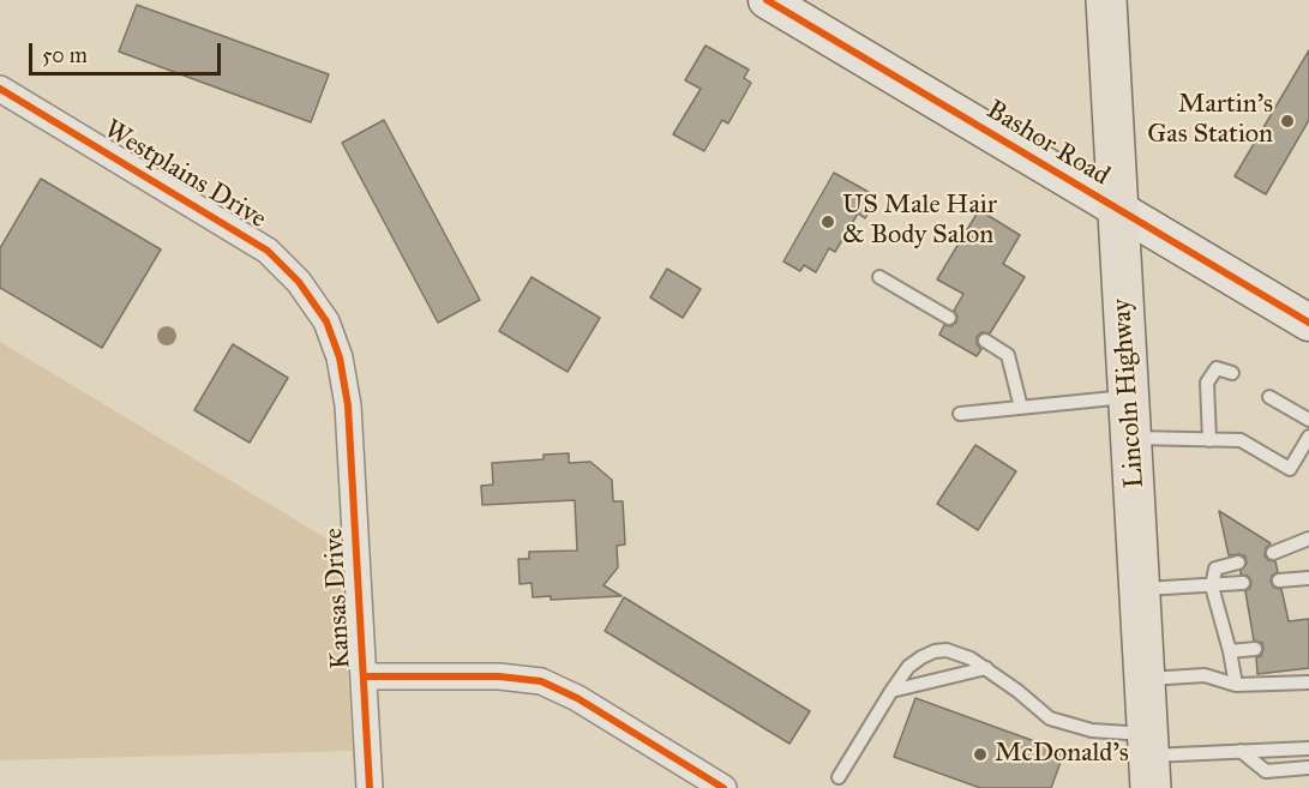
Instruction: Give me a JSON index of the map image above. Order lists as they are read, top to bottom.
{
  "streets": {
    "highway": ["Lincoln Highway"],
    "street": ["Bashor Road", "Westplains Drive", "Kansas Drive"]
  },
  "crossings": [
    ["Bashor Road", "Lincoln Highway"],
    ["Westplains Drive", "Kansas Drive"]
  ],
  "places": ["Martin's Gas Station", "US Male Hair & Body Salon", "McDonald's"],
  "scale_bar": "50 m"
}
